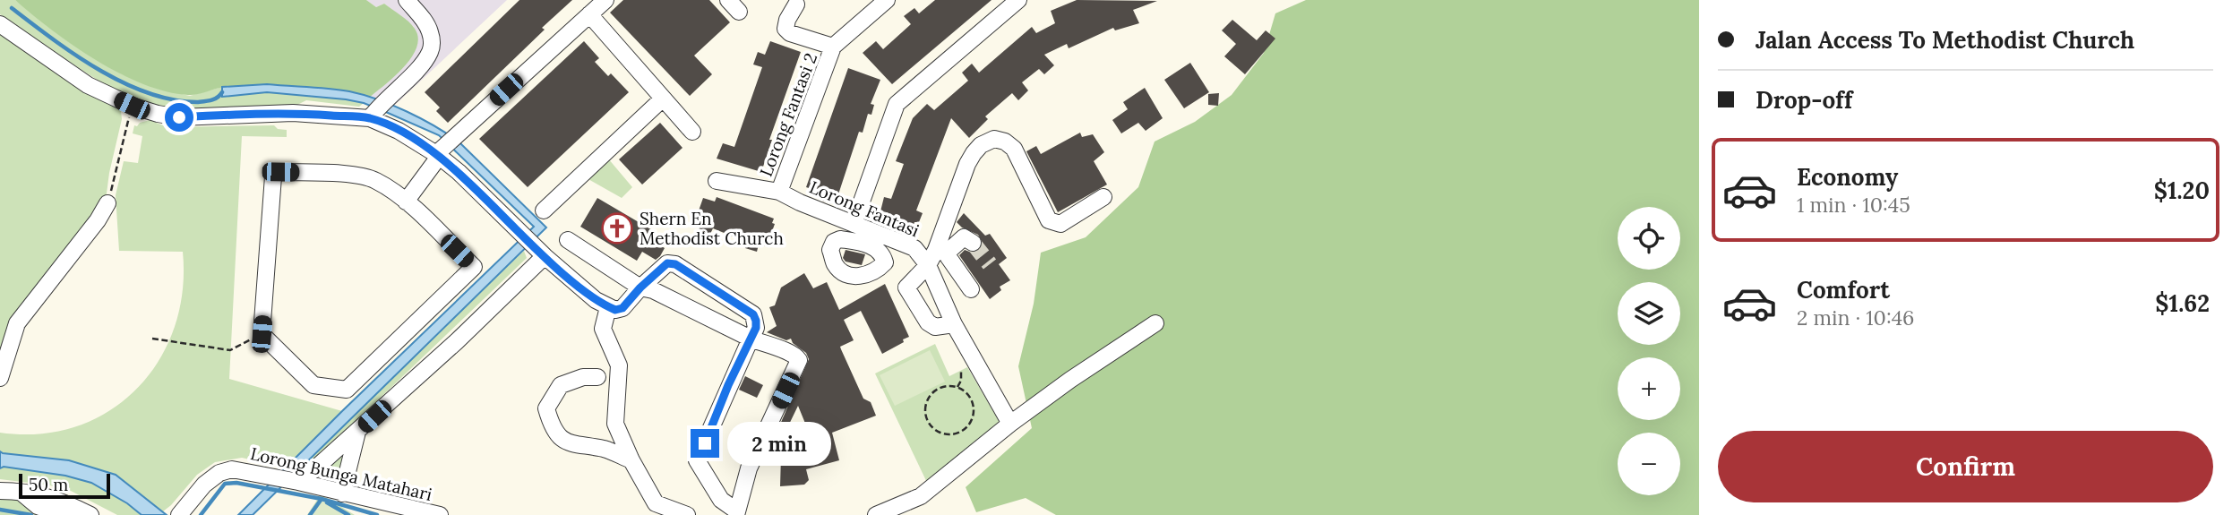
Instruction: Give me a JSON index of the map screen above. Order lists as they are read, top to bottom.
{
  "streets": {
    "street": ["Lorong Fantasi 2", "Lorong Fantasi", "Lorong Bunga Matahari"]
  },
  "crossings": [
    ["Lorong Fantasi 2", "Lorong Fantasi"]
  ],
  "places": {
    "church": ["Shern En Methodist Church"]
  },
  "scale_bar": "50 m",
  "page": {
    "banner": ["Jalan Access To Methodist Church", "Drop-off"],
    "list": [
      {
        "name": "Economy",
        "note": "1 min · 10:45",
        "value": "$1.20"
      },
      {
        "name": "Comfort",
        "note": "2 min · 10:46",
        "value": "$1.62"
      }
    ],
    "map_buttons": ["+", "−"],
    "buttons": "Confirm",
    "bubble": "2 min",
    "scale": "50 m"
  }
}
